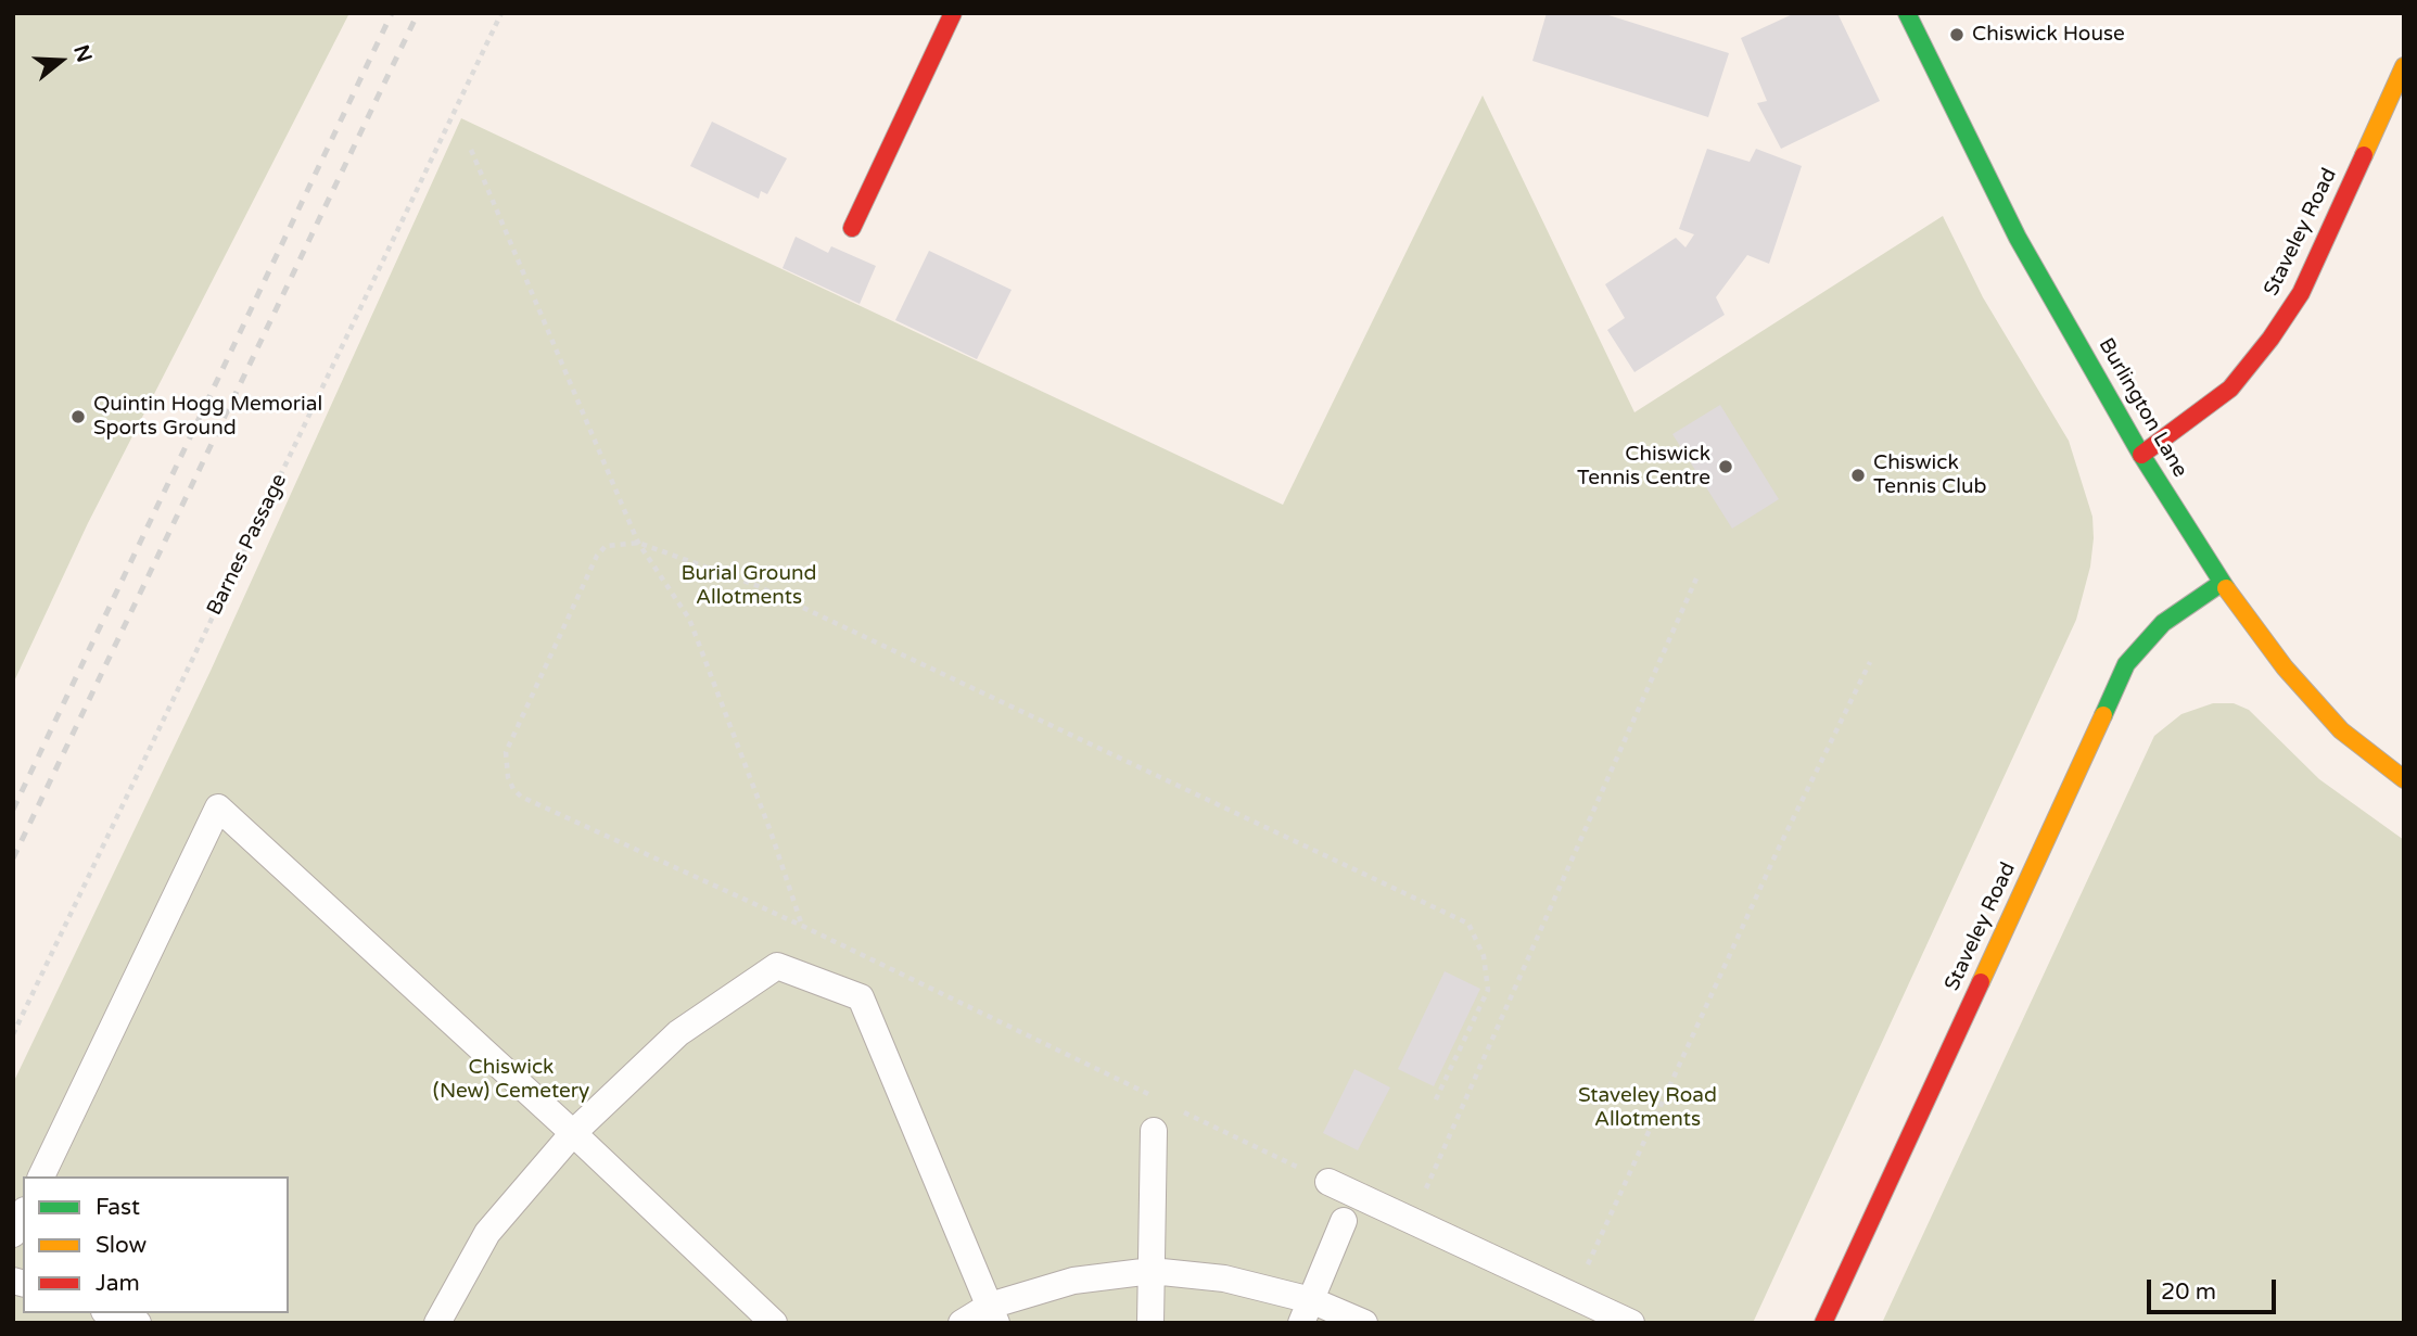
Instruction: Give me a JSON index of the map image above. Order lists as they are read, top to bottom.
{
  "streets": {
    "street": ["Staveley Road", "Burlington Lane"],
    "path": ["Barnes Passage"]
  },
  "crossings": [
    ["Staveley Road", "Burlington Lane"]
  ],
  "parks": ["Burial Ground Allotments", "Chiswick (New) Cemetery", "Staveley Road Allotments"],
  "places": [
    "Chiswick House",
    "Quintin Hogg Memorial Sports Ground",
    "Chiswick Tennis Centre",
    "Chiswick Tennis Club"
  ],
  "legend": ["Fast", "Slow", "Jam"],
  "scale_bar": "20 m",
  "north": "right"
}
